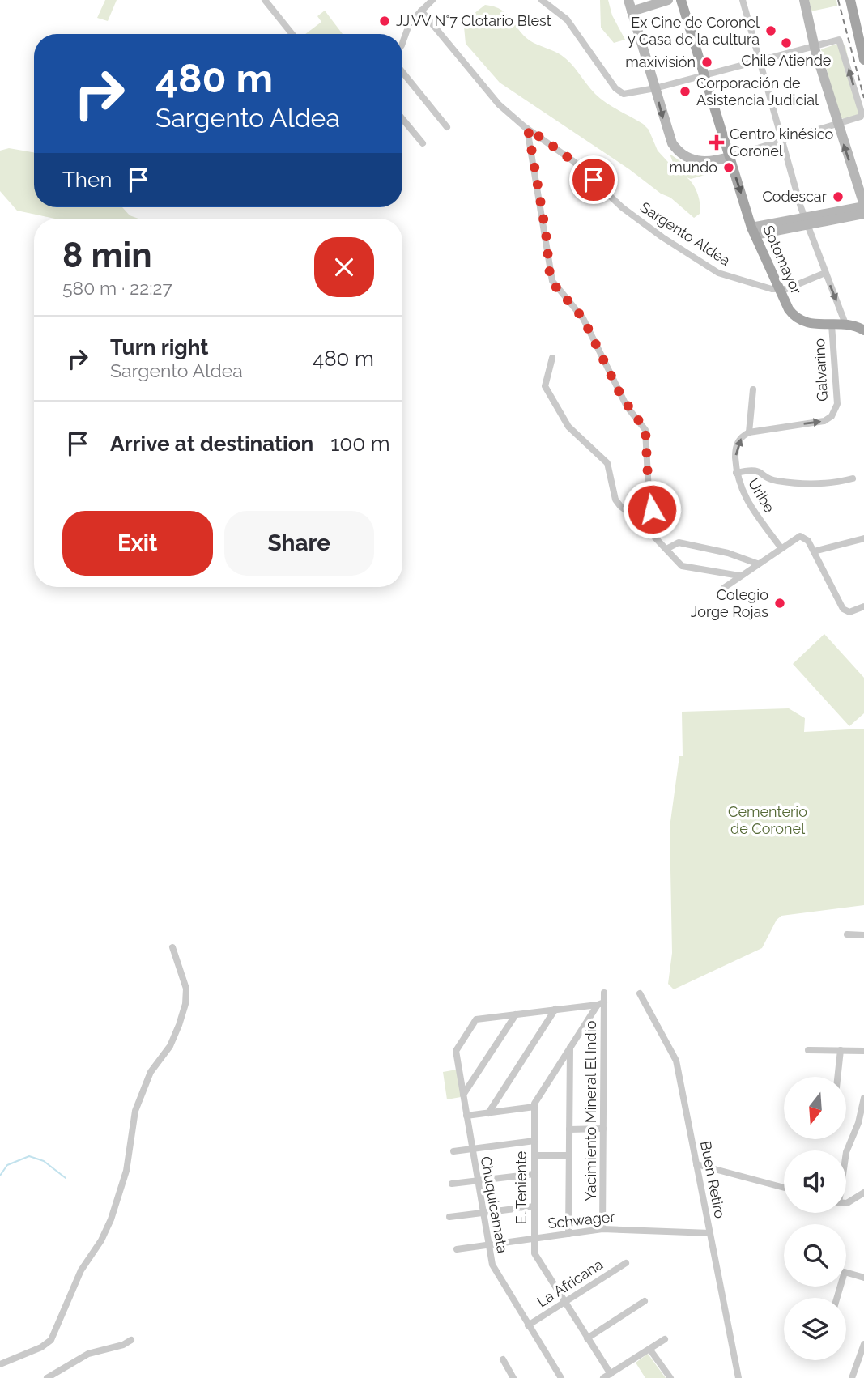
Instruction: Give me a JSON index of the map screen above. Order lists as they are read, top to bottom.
{
  "streets": {
    "main road": ["Sotomayor"],
    "street": [
      "Sargento Aldea",
      "Galvarino",
      "Uribe",
      "Yacimiento Mineral El Indio",
      "Buen Retiro",
      "El Teniente",
      "Chuquicamata",
      "Schwager",
      "La Africana"
    ]
  },
  "crossings": [
    ["Sargento Aldea", "Sotomayor"],
    ["Sotomayor", "Galvarino"],
    ["Galvarino", "Uribe"],
    ["Yacimiento Mineral El Indio", "Schwager"],
    ["Buen Retiro", "Schwager"],
    ["El Teniente", "Schwager"],
    ["El Teniente", "La Africana"],
    ["Chuquicamata", "Schwager"],
    ["Chuquicamata", "La Africana"]
  ],
  "parks": ["Cementerio de Coronel"],
  "places": {
    "other": [
      "JJ.VV N°7 Clotario Blest",
      "Ex Cine de Coronel y Casa de la cultura",
      "Chile Atiende",
      "maxivisión",
      "Corporación de Asistencia Judicial",
      "mundo",
      "Codescar",
      "Colegio Jorge Rojas"
    ],
    "health": ["Centro kinésico Coronel"]
  },
  "north": "bottom",
  "page": {
    "turn": ["480 m", "Sargento Aldea"],
    "then": "Then",
    "heading": ["8 min", "580 m · 22:27"],
    "list": [
      {
        "name": "Turn right",
        "note": "Sargento Aldea",
        "value": "480 m"
      },
      {
        "name": "Arrive at destination",
        "value": "100 m"
      }
    ],
    "buttons": ["Exit", "Share"]
  }
}
